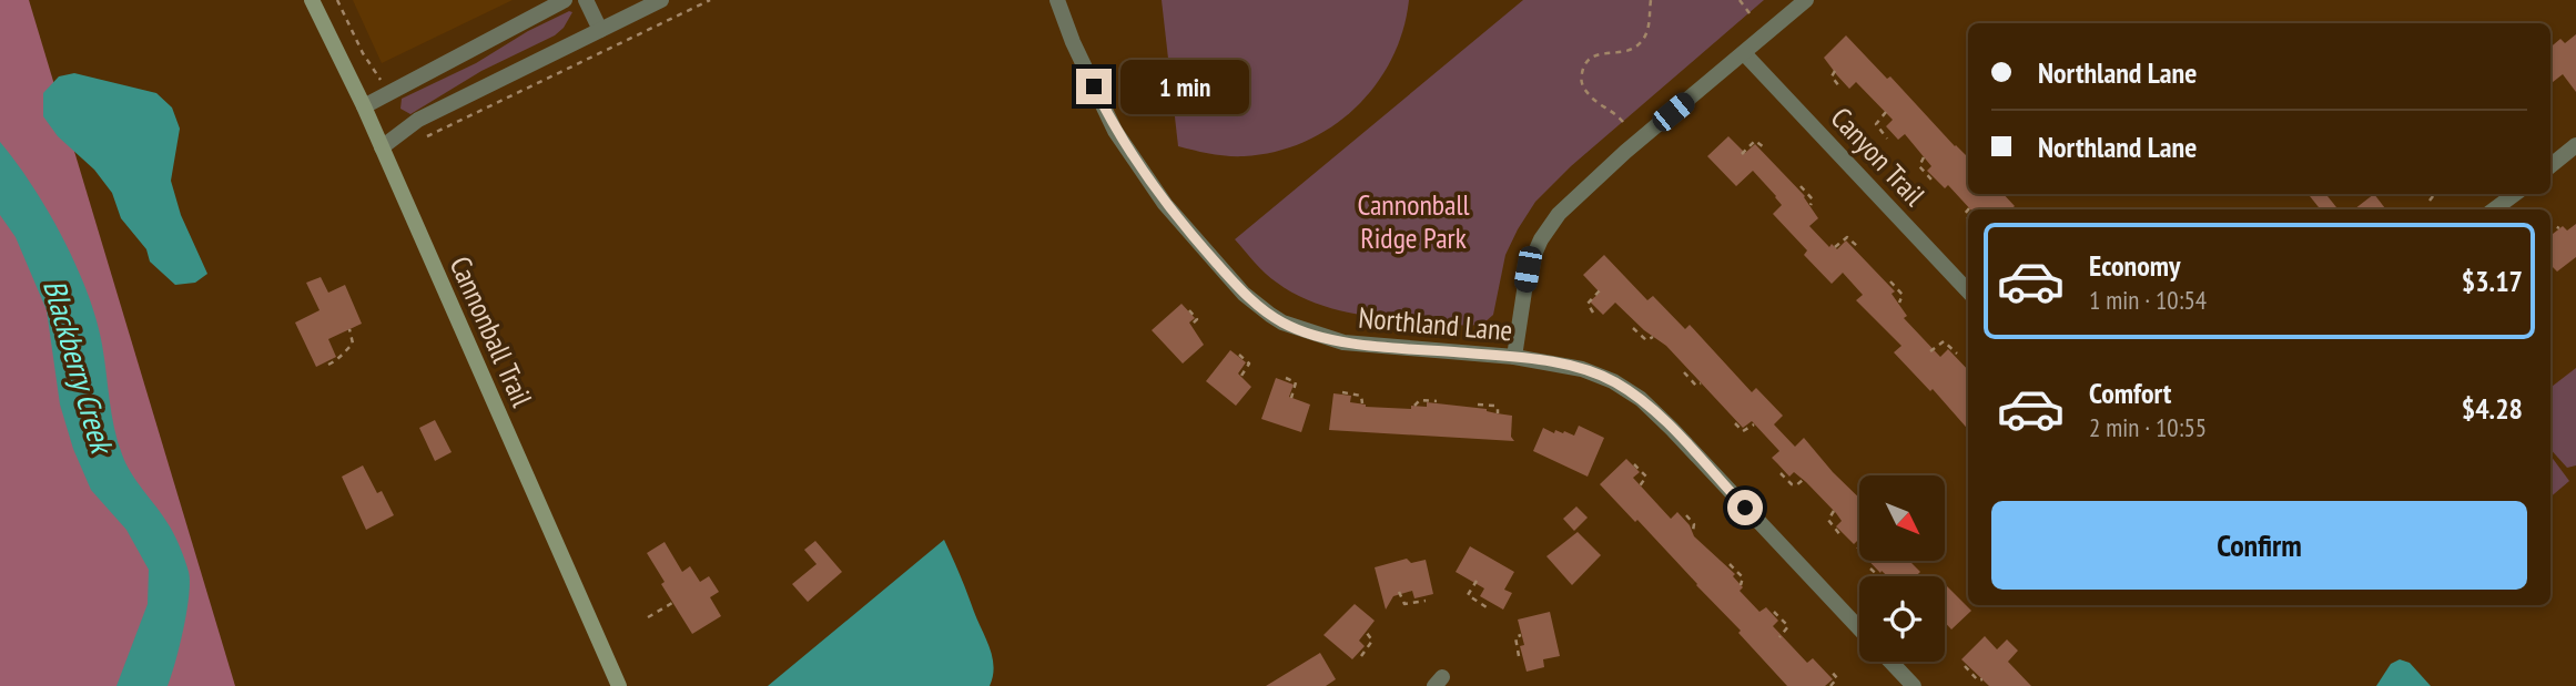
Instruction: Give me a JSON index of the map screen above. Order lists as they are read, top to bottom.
{
  "streets": {
    "main road": ["Cannonball Trail"],
    "street": ["Canyon Trail", "Northland Lane"]
  },
  "water": ["Blackberry Creek"],
  "parks": ["Cannonball Ridge Park"],
  "north": "bottom right",
  "page": {
    "banner": ["Northland Lane", "Northland Lane"],
    "bubble": "1 min",
    "list": [
      {
        "name": "Economy",
        "note": "1 min · 10:54",
        "value": "$3.17"
      },
      {
        "name": "Comfort",
        "note": "2 min · 10:55",
        "value": "$4.28"
      }
    ],
    "buttons": "Confirm"
  }
}
